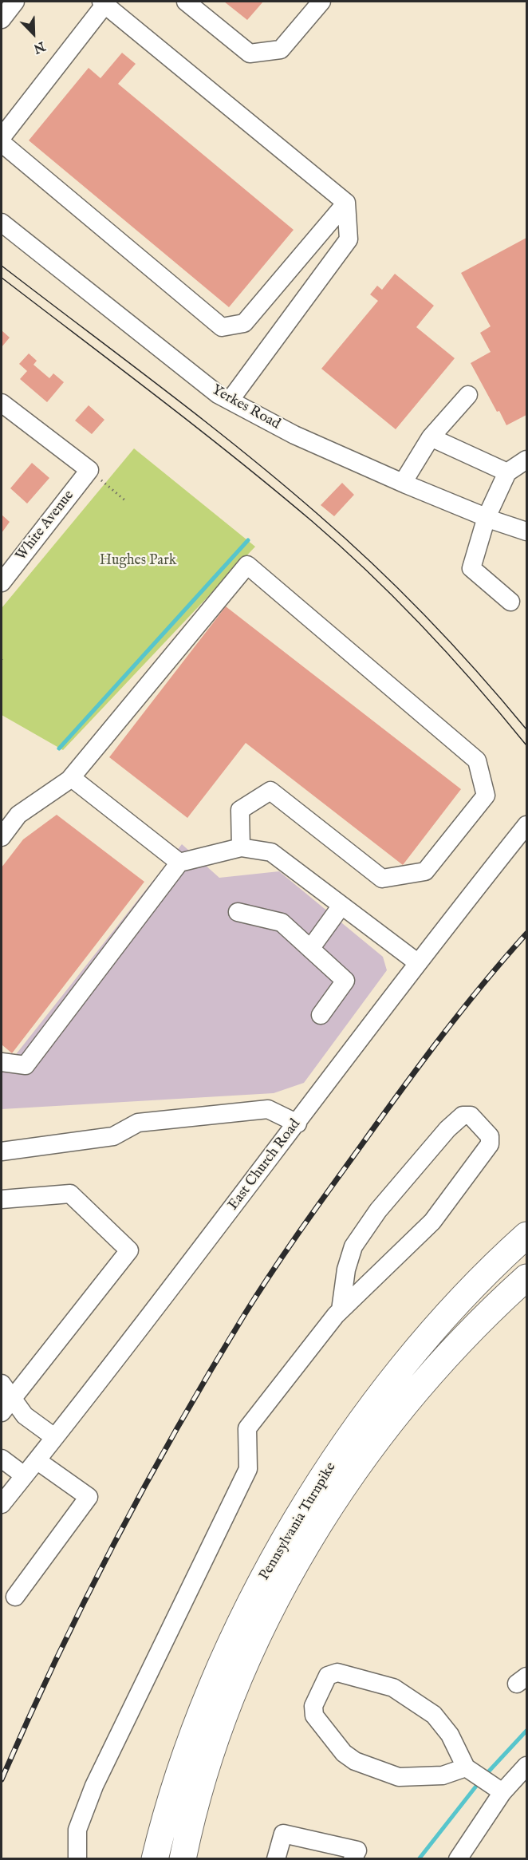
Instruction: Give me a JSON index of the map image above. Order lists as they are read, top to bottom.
{
  "streets": {
    "highway": ["Pennsylvania Turnpike"],
    "street": ["Yerkes Road", "White Avenue", "East Church Road"]
  },
  "parks": ["Hughes Park"],
  "north": "bottom right"
}
